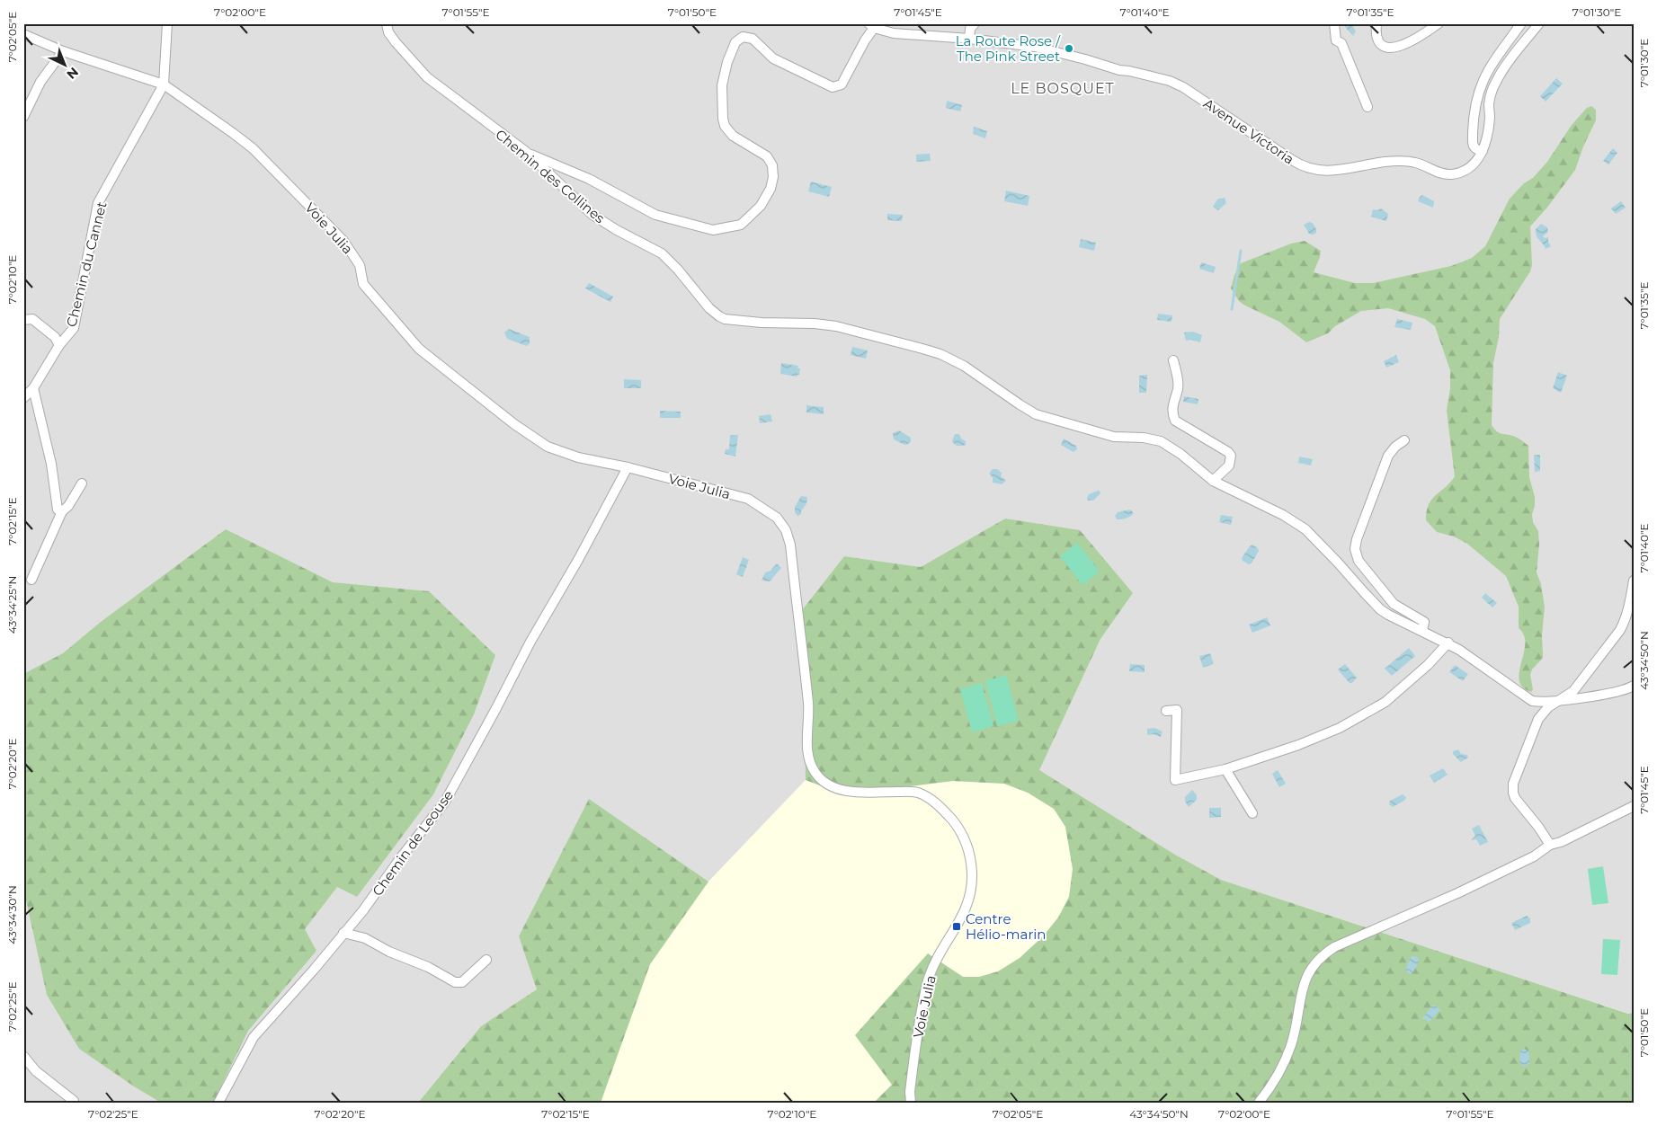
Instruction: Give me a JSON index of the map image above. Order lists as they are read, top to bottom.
{
  "streets": {
    "street": [
      "Avenue Victoria",
      "Chemin des Collines",
      "Voie Julia",
      "Chemin du Cannet",
      "Chemin de Leouse"
    ]
  },
  "crossings": [
    ["Voie Julia", "Chemin du Cannet"],
    ["Voie Julia", "Chemin de Leouse"]
  ],
  "districts": ["LE BOSQUET"],
  "places": {
    "other": ["La Route Rose / The Pink Street"],
    "transit": ["Centre Hélio-marin"]
  },
  "north": "bottom right",
  "coordinates": [
    "7°02'00\"E",
    "7°01'55\"E",
    "7°01'50\"E",
    "7°01'45\"E",
    "7°01'40\"E",
    "7°01'35\"E",
    "7°01'30\"E",
    "7°02'05\"E",
    "7°02'10\"E",
    "7°02'15\"E",
    "43°34'25\"N",
    "43°34'50\"N",
    "7°02'20\"E",
    "43°34'30\"N",
    "7°02'25\"E"
  ]
}
